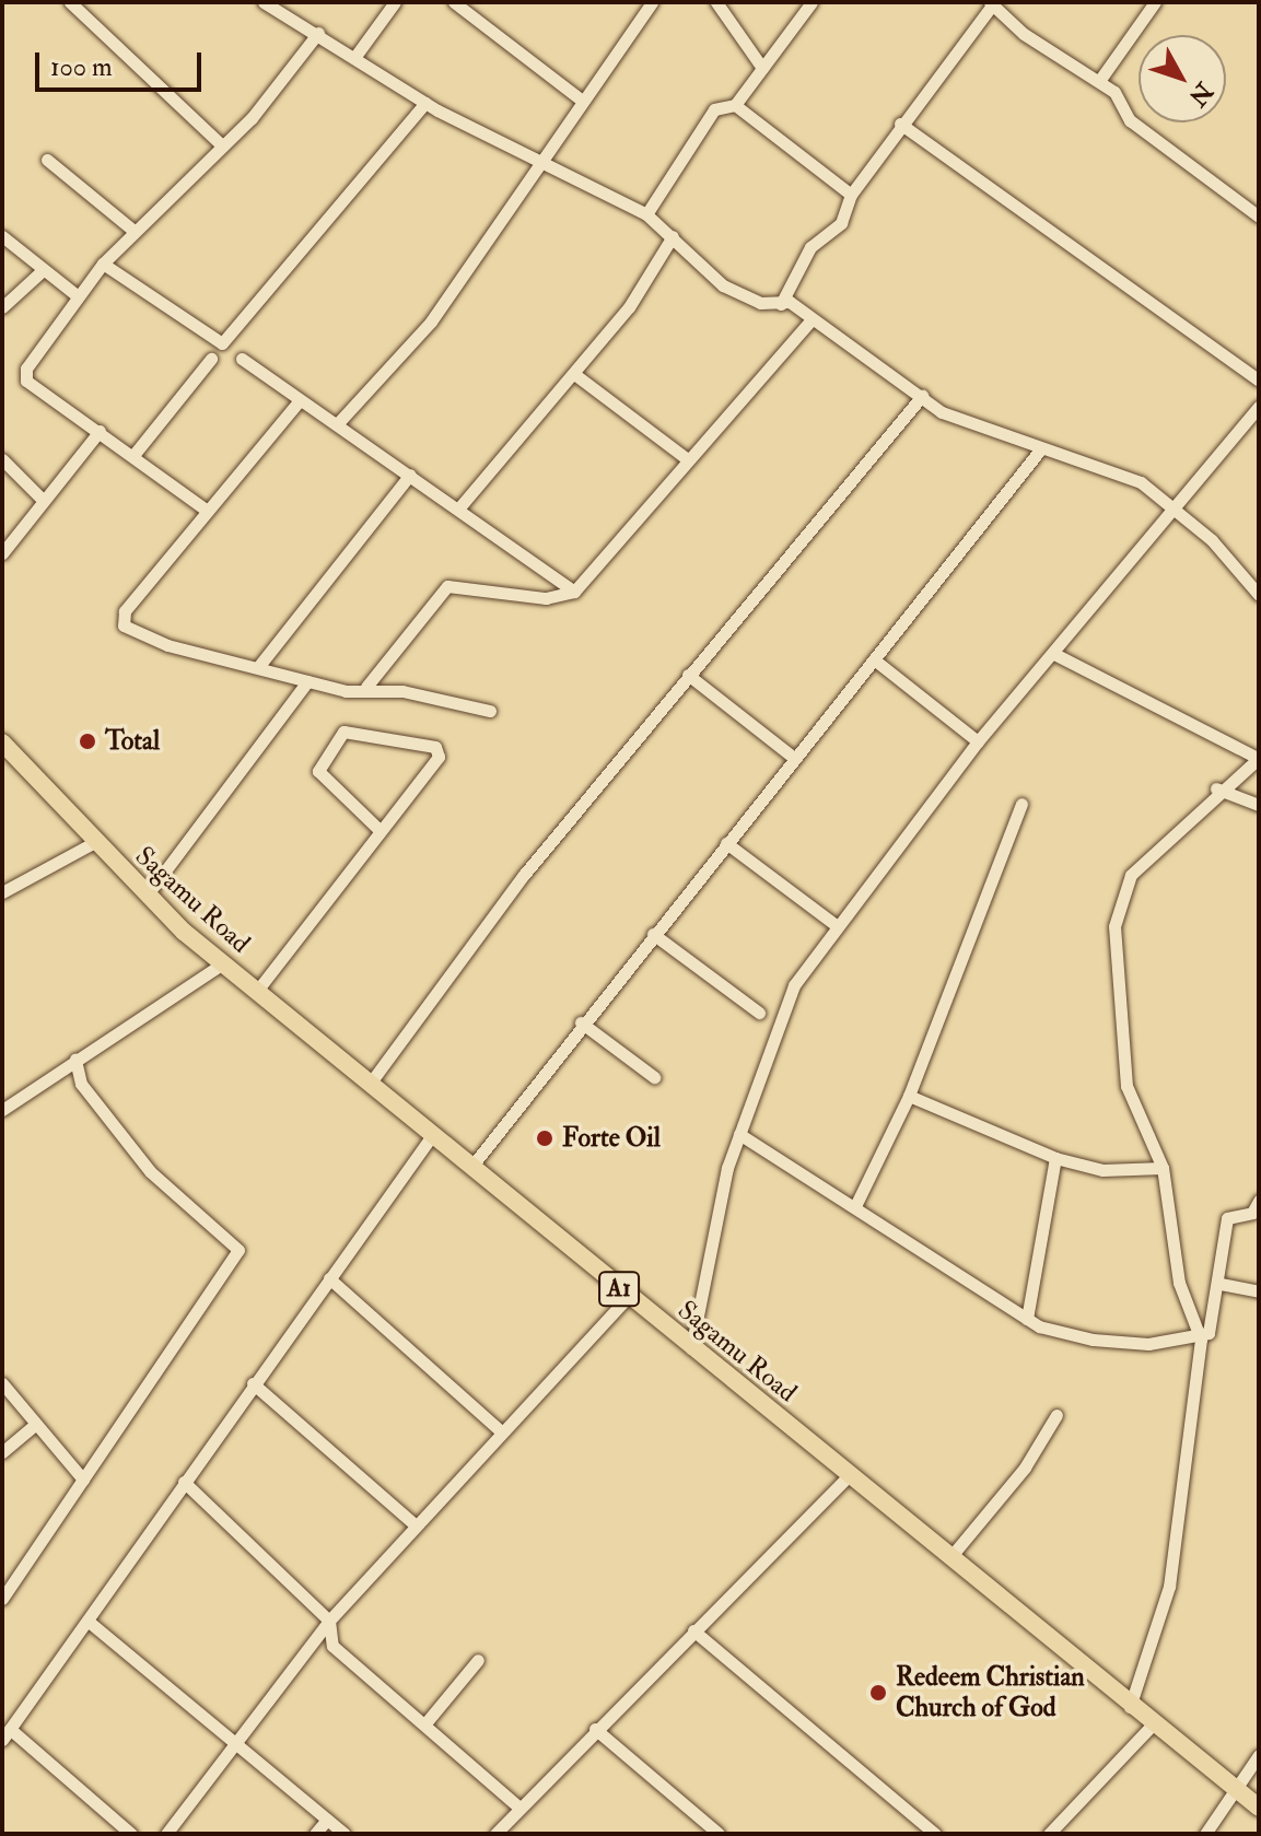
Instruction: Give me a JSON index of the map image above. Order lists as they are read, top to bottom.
{
  "streets": {
    "highway": ["Sagamu Road", "A1"]
  },
  "places": ["Total", "Forte Oil", "Redeem Christian Church of God"],
  "scale_bar": "100 m",
  "north": "bottom right"
}
